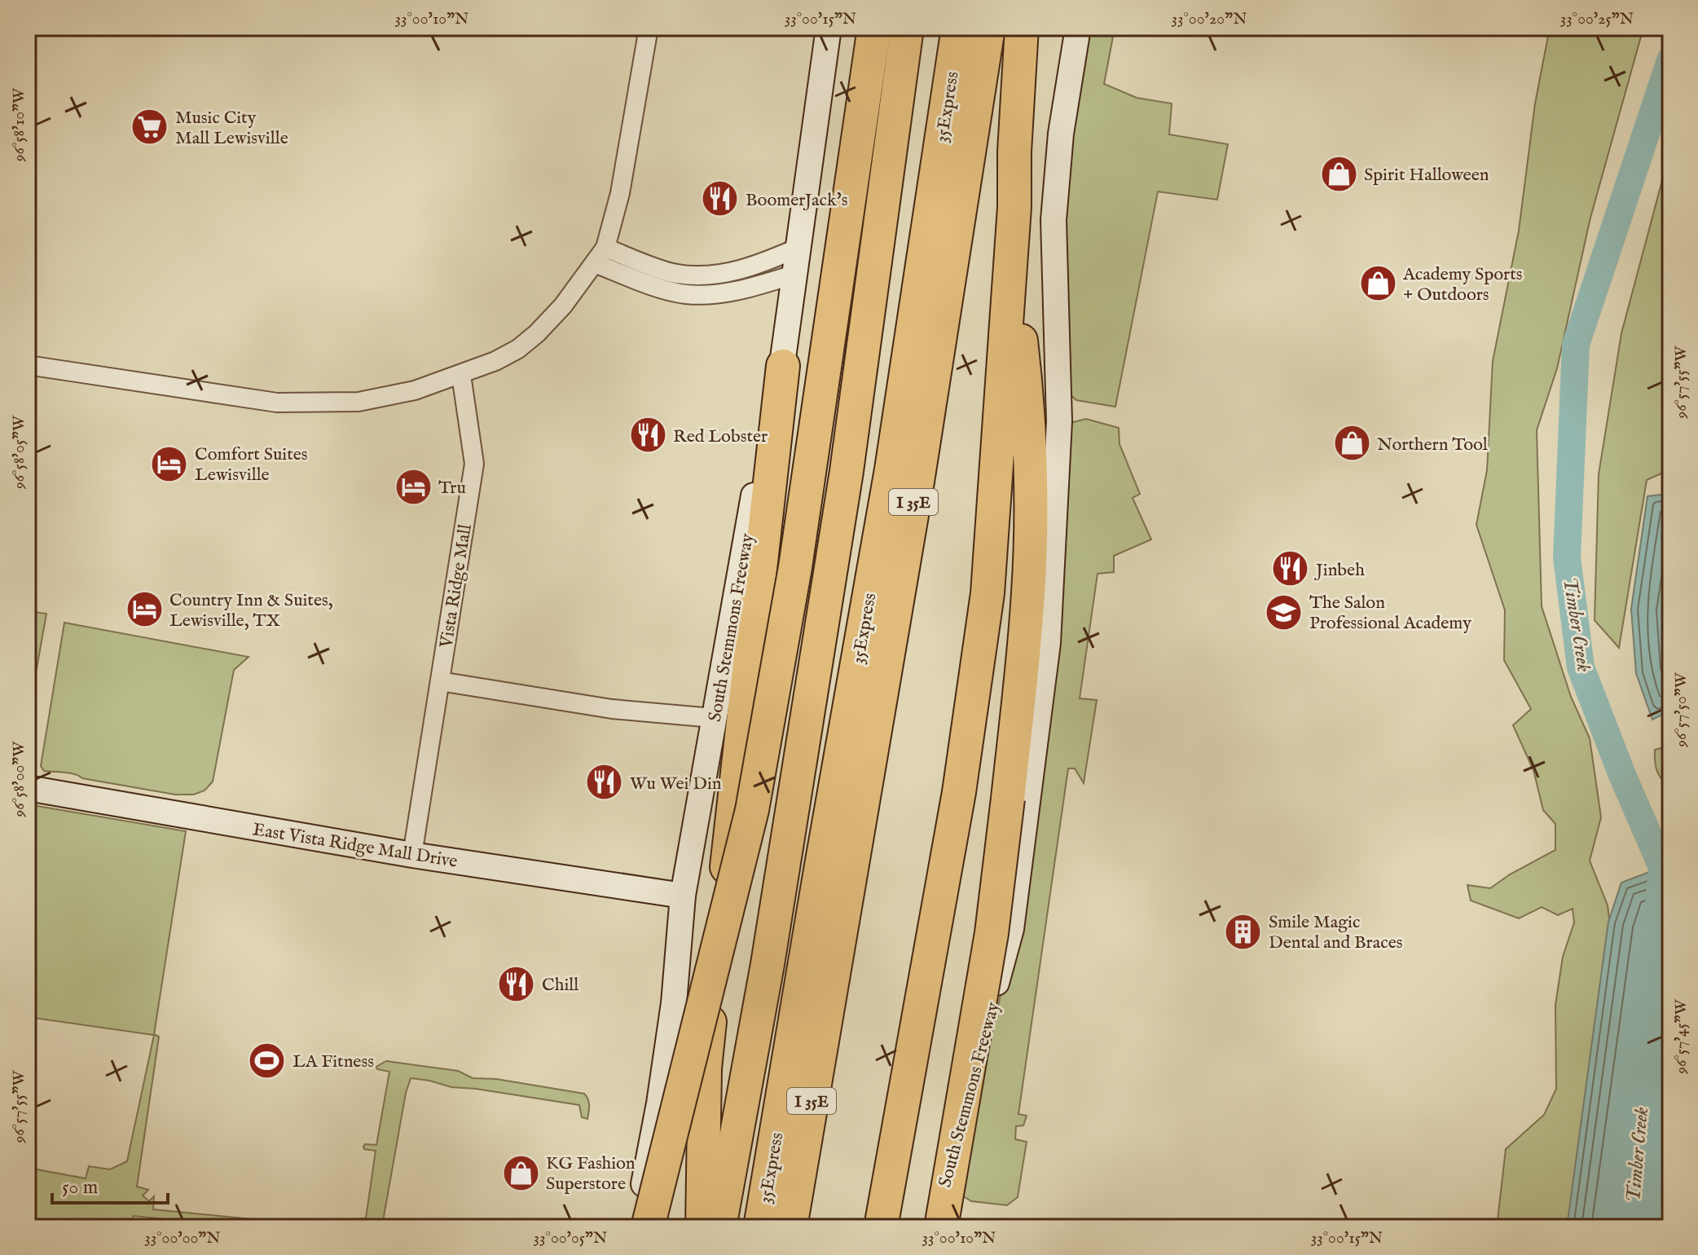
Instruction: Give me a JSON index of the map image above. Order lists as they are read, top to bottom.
{
  "streets": {
    "highway": ["35Express", "I 35E"],
    "main road": ["South Stemmons Freeway", "East Vista Ridge Mall Drive"],
    "street": ["Vista Ridge Mall"]
  },
  "crossings": [
    ["Vista Ridge Mall", "East Vista Ridge Mall Drive"],
    ["South Stemmons Freeway", "East Vista Ridge Mall Drive"]
  ],
  "water": ["Timber Creek"],
  "places": {
    "supermarket": ["Music City Mall Lewisville"],
    "shop": [
      "Spirit Halloween",
      "Academy Sports + Outdoors",
      "Northern Tool",
      "KG Fashion Superstore"
    ],
    "restaurant": [
      "BoomerJack's",
      "Red Lobster",
      "Jinbeh",
      "Wu Wei Din",
      "Chill"
    ],
    "hotel": ["Comfort Suites Lewisville", "Tru", "Country Inn & Suites, Lewisville, TX"],
    "school or university": ["The Salon Professional Academy"],
    "building": ["Smile Magic Dental and Braces"],
    "sports": ["LA Fitness"]
  },
  "scale_bar": "50 m",
  "coordinates": [
    "33°00'10\"N",
    "33°00'15\"N",
    "33°00'20\"N",
    "33°00'25\"N",
    "96°58'10\"W",
    "96°57'55\"W",
    "96°58'05\"W",
    "96°57'50\"W",
    "96°58'00\"W",
    "96°57'45\"W",
    "33°00'00\"N",
    "33°00'05\"N"
  ]
}
